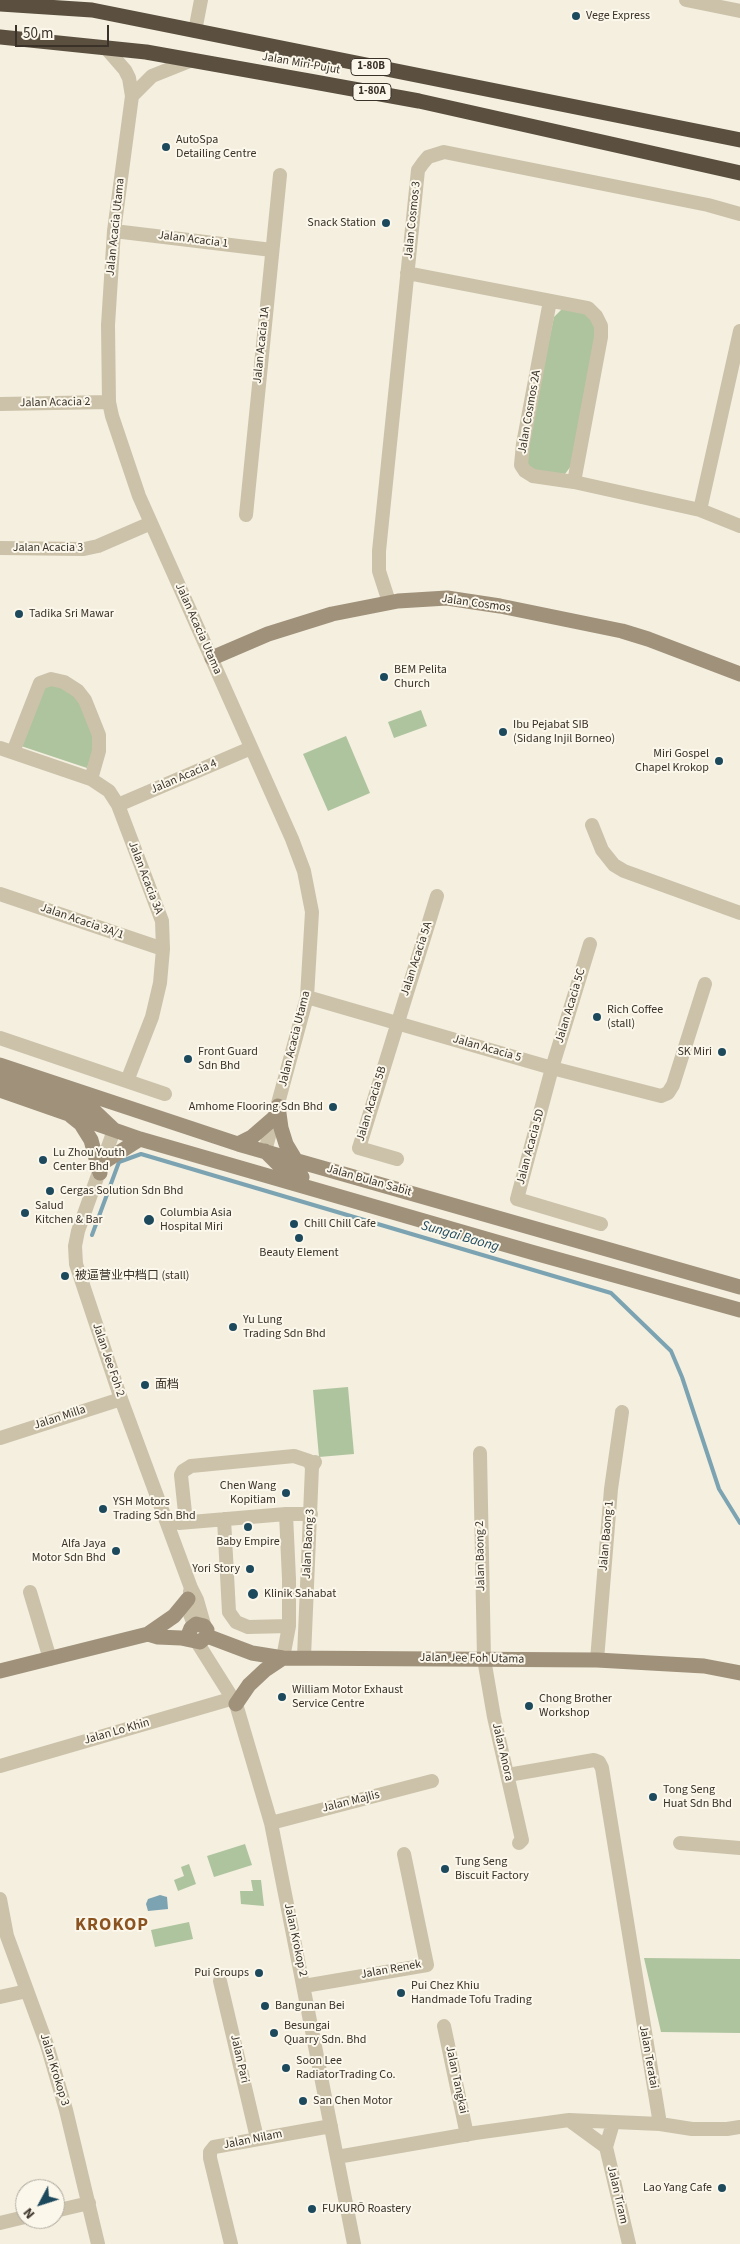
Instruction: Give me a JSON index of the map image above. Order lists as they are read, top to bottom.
{
  "streets": {
    "highway": ["Jalan Miri-Pujut", "1-80B", "1-80A"],
    "main road": ["Jalan Cosmos", "Jalan Bulan Sabit", "Jalan Jee Foh Utama"],
    "street": [
      "Jalan Cosmos 3",
      "Jalan Acacia Utama",
      "Jalan Acacia 1",
      "Jalan Acacia 1A",
      "Jalan Acacia 2",
      "Jalan Cosmos 2A",
      "Jalan Acacia 3",
      "Jalan Acacia 4",
      "Jalan Acacia 3A",
      "Jalan Acacia 3A/1",
      "Jalan Acacia 5A",
      "Jalan Acacia 5C",
      "Jalan Acacia 5",
      "Jalan Acacia 5B",
      "Jalan Acacia 5D",
      "Jalan Jee Foh 2",
      "Jalan Milla",
      "Jalan Baong 1",
      "Jalan Baong 3",
      "Jalan Baong 2",
      "Jalan Lo Khin",
      "Jalan Anora",
      "Jalan Majlis",
      "Jalan Krokop 2",
      "Jalan Renek",
      "Jalan Teratai",
      "Jalan Pari",
      "Jalan Krokop 3",
      "Jalan Tangkai",
      "Jalan Nilam",
      "Jalan Tiram"
    ]
  },
  "crossings": [
    ["Jalan Miri-Pujut", "Jalan Acacia Utama"],
    ["Jalan Cosmos 3", "Jalan Cosmos"],
    ["Jalan Acacia Utama", "Jalan Acacia 1"],
    ["Jalan Acacia Utama", "Jalan Acacia 2"],
    ["Jalan Acacia Utama", "Jalan Acacia 3"],
    ["Jalan Acacia Utama", "Jalan Cosmos"],
    ["Jalan Acacia Utama", "Jalan Acacia 4"],
    ["Jalan Acacia Utama", "Jalan Acacia 5"],
    ["Jalan Acacia Utama", "Jalan Bulan Sabit"],
    ["Jalan Acacia 1", "Jalan Acacia 1A"],
    ["Jalan Acacia 4", "Jalan Acacia 3A"],
    ["Jalan Acacia 3A", "Jalan Acacia 3A/1"],
    ["Jalan Acacia 5A", "Jalan Acacia 5"],
    ["Jalan Acacia 5A", "Jalan Acacia 5B"],
    ["Jalan Acacia 5C", "Jalan Acacia 5"],
    ["Jalan Acacia 5C", "Jalan Acacia 5D"],
    ["Jalan Acacia 5", "Jalan Acacia 5B"],
    ["Jalan Acacia 5", "Jalan Acacia 5D"],
    ["Jalan Bulan Sabit", "Jalan Jee Foh 2"],
    ["Jalan Jee Foh 2", "Jalan Milla"],
    ["Jalan Jee Foh 2", "Jalan Jee Foh Utama"],
    ["Jalan Jee Foh 2", "Jalan Krokop 2"],
    ["Jalan Baong 1", "Jalan Jee Foh Utama"],
    ["Jalan Baong 3", "Jalan Jee Foh Utama"],
    ["Jalan Baong 2", "Jalan Jee Foh Utama"],
    ["Jalan Baong 2", "Jalan Anora"],
    ["Jalan Jee Foh Utama", "Jalan Anora"],
    ["Jalan Jee Foh Utama", "Jalan Krokop 2"],
    ["Jalan Lo Khin", "Jalan Krokop 2"],
    ["Jalan Anora", "Jalan Teratai"],
    ["Jalan Majlis", "Jalan Krokop 2"],
    ["Jalan Krokop 2", "Jalan Renek"],
    ["Jalan Krokop 2", "Jalan Nilam"],
    ["Jalan Pari", "Jalan Nilam"]
  ],
  "districts": ["KROKOP"],
  "water": ["Sungai Baong"],
  "places": [
    "Vege Express",
    "AutoSpa Detailing Centre",
    "Snack Station",
    "Tadika Sri Mawar",
    "BEM Pelita Church",
    "Ibu Pejabat SIB (Sidang Injil Borneo)",
    "Miri Gospel Chapel Krokop",
    "Rich Coffee (stall)",
    "SK Miri",
    "Front Guard Sdn Bhd",
    "Amhome Flooring Sdn Bhd",
    "Lu Zhou Youth Center Bhd",
    "Cergas Solution Sdn Bhd",
    "Salud Kitchen & Bar",
    "Columbia Asia Hospital Miri",
    "Chill Chill Cafe",
    "Beauty Element",
    "被逼营业中档口 (stall)",
    "Yu Lung Trading Sdn Bhd",
    "面档",
    "Chen Wang Kopitiam",
    "YSH Motors Trading Sdn Bhd",
    "Baby Empire",
    "Alfa Jaya Motor Sdn Bhd",
    "Yori Story",
    "Klinik Sahabat",
    "William Motor Exhaust Service Centre",
    "Chong Brother Workshop",
    "Tong Seng Huat Sdn Bhd",
    "Tung Seng Biscuit Factory",
    "Pui Groups",
    "Pui Chez Khiu Handmade Tofu Trading",
    "Bangunan Bei",
    "Besungai Quarry Sdn. Bhd",
    "Soon Lee RadiatorTrading Co.",
    "San Chen Motor",
    "Lao Yang Cafe",
    "FUKURŌ Roastery"
  ],
  "scale_bar": "50 m",
  "north": "bottom left"
}
